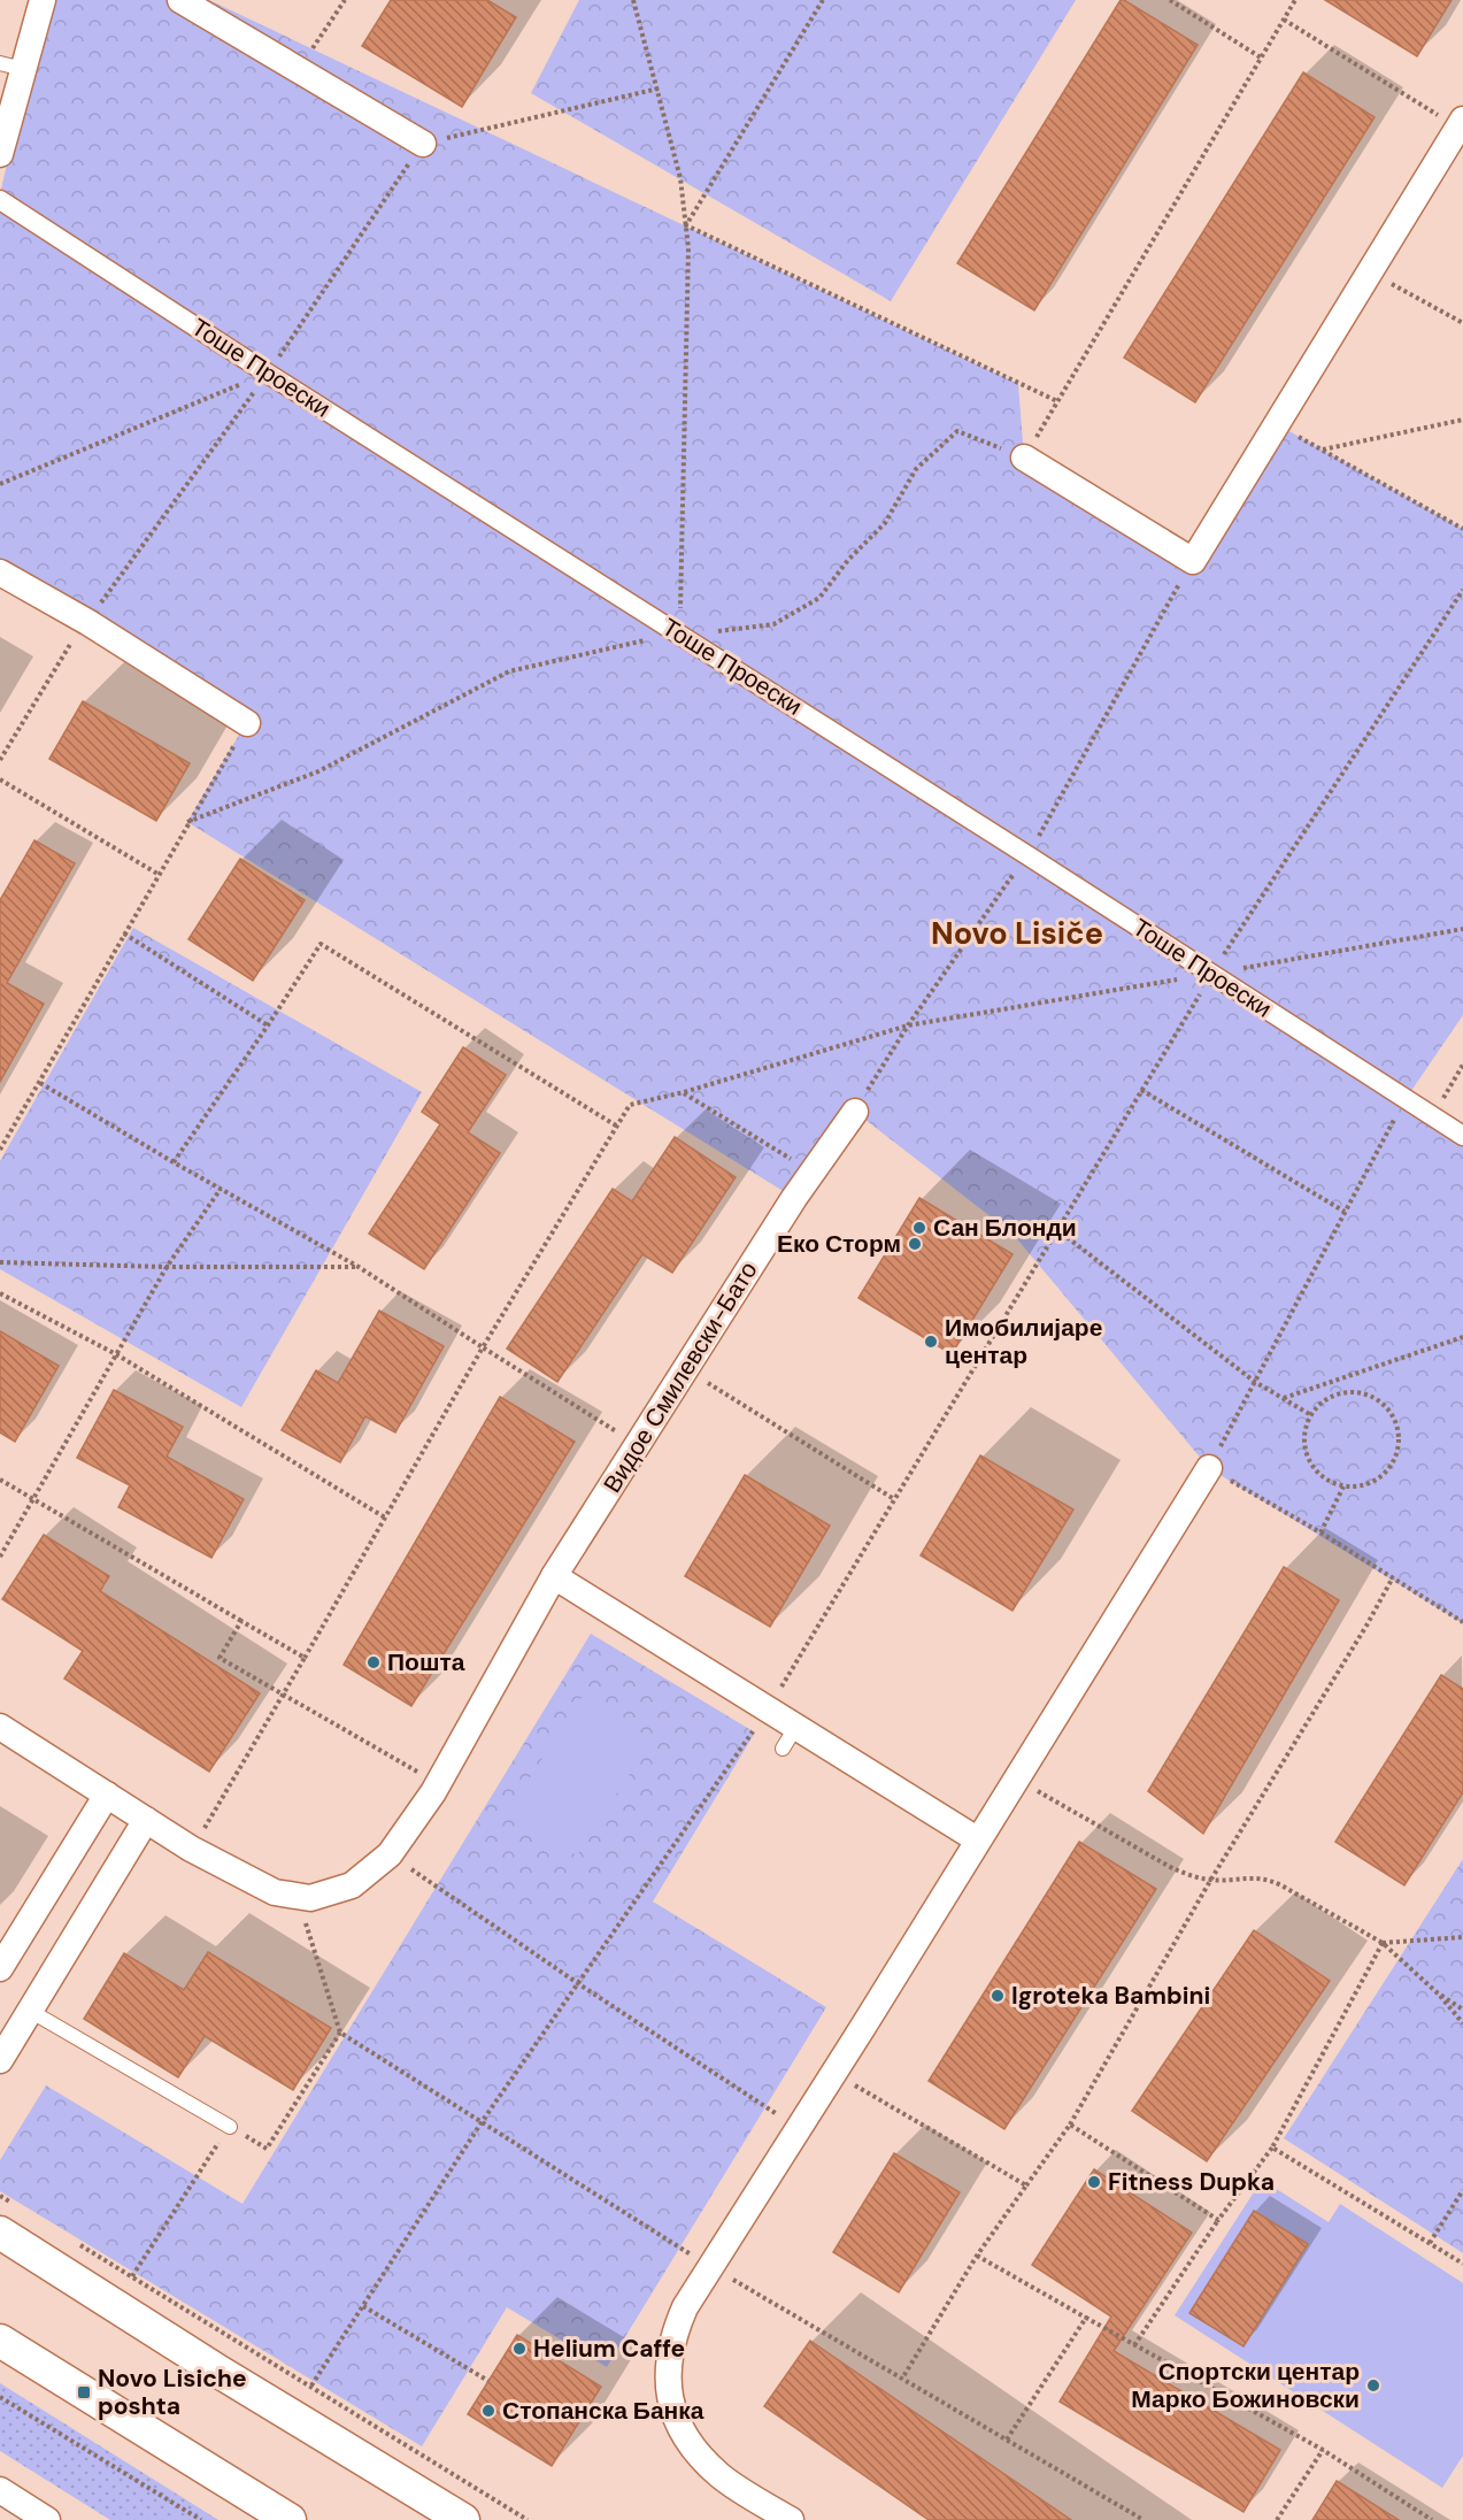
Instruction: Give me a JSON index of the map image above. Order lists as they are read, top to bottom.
{
  "streets": {
    "street": ["Тоше Проески", "Видое Смилевски-Бато"]
  },
  "districts": ["Novo Lisiče"],
  "places": {
    "other": [
      "Сан Блонди",
      "Еко Сторм",
      "Имобилијаре центар",
      "Пошта",
      "Igroteka Bambini",
      "Fitness Dupka",
      "Helium Caffe",
      "Спортски центар Марко Божиновски",
      "Стопанска Банка"
    ],
    "transit": ["Novo Lisiche poshta"]
  }
}
